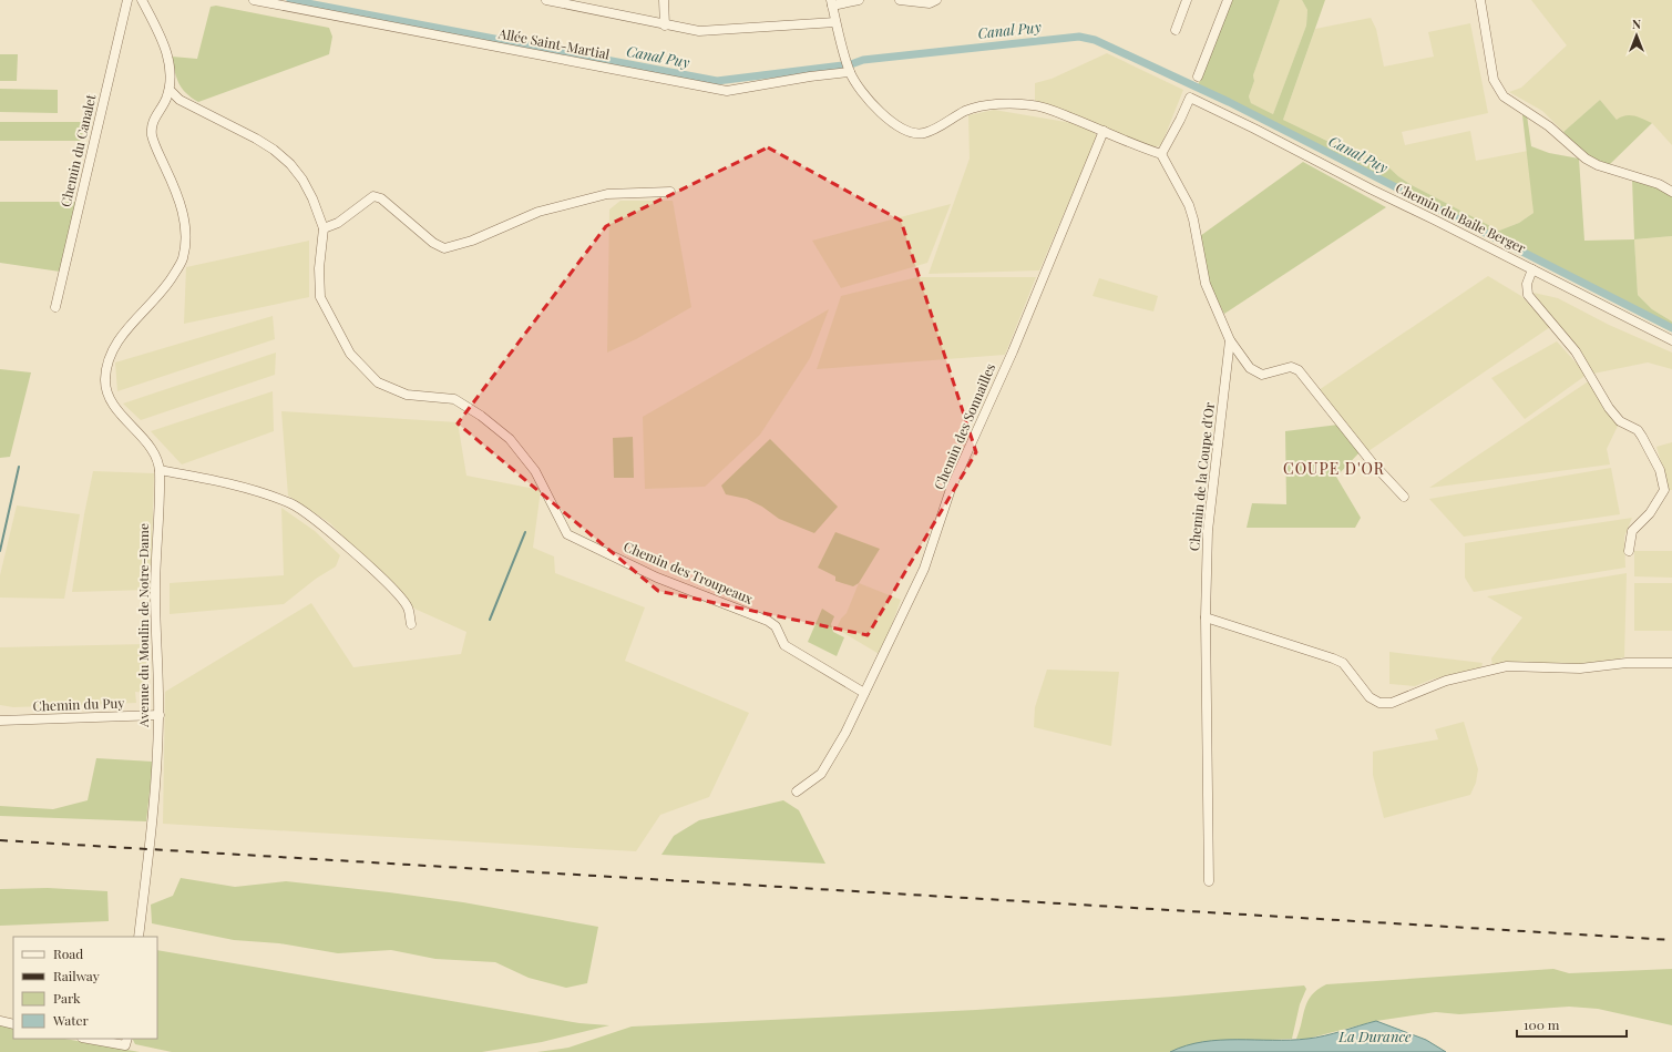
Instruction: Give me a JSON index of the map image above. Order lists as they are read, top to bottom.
{
  "streets": {
    "street": [
      "Allée Saint-Martial",
      "Chemin du Canalet",
      "Chemin du Baile Berger",
      "Chemin des Sonnailles",
      "Chemin de la Coupe d'Or",
      "Chemin des Troupeaux",
      "Avenue du Moulin de Notre-Dame",
      "Chemin du Puy"
    ]
  },
  "crossings": [
    ["Chemin du Baile Berger", "Chemin de la Coupe d'Or"],
    ["Chemin des Sonnailles", "Chemin des Troupeaux"],
    ["Chemin des Troupeaux", "Avenue du Moulin de Notre-Dame"],
    ["Avenue du Moulin de Notre-Dame", "Chemin du Puy"]
  ],
  "districts": ["COUPE D'OR"],
  "water": ["Canal Puy", "La Durance"],
  "legend": [
    "Road",
    "Railway",
    "Park",
    "Water"
  ],
  "scale_bar": "100 m",
  "north": "top"
}
